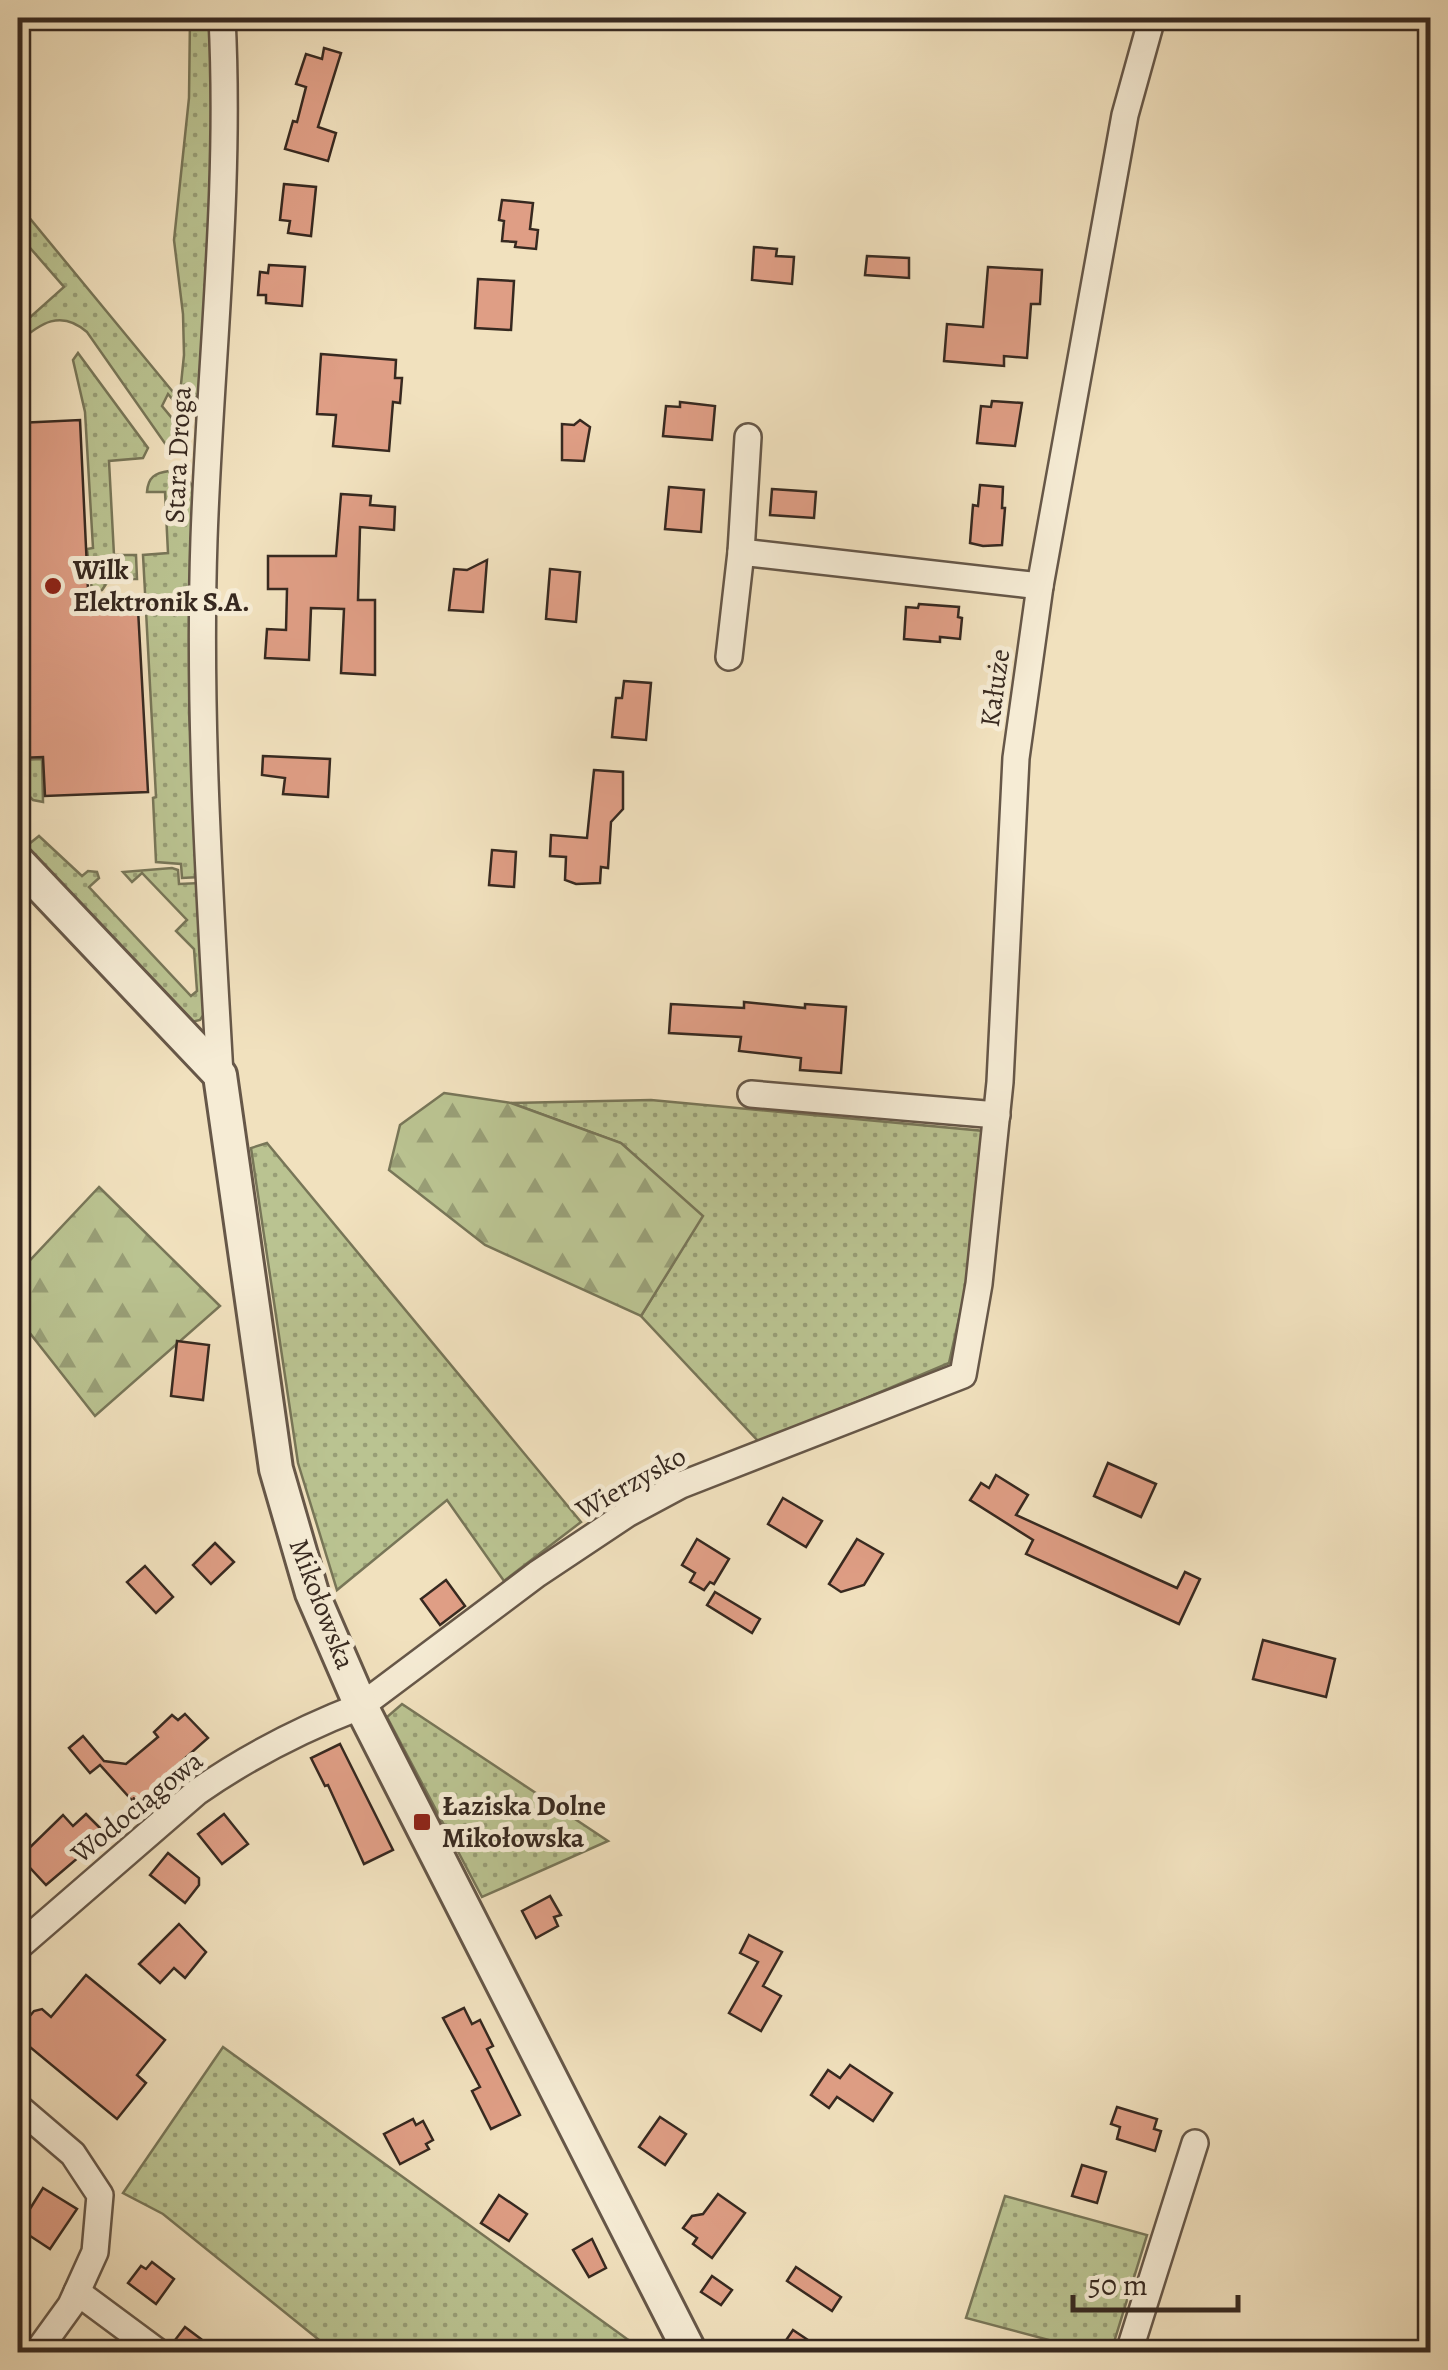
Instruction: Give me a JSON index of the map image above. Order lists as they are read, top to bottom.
{
  "streets": {
    "street": [
      "Stara Droga",
      "Kałuże",
      "Wierzysko",
      "Mikołowska",
      "Wodociągowa"
    ]
  },
  "crossings": [
    ["Stara Droga", "Mikołowska"],
    ["Kałuże", "Wierzysko"],
    ["Wierzysko", "Mikołowska"],
    ["Wierzysko", "Wodociągowa"],
    ["Mikołowska", "Wodociągowa"]
  ],
  "places": {
    "other": ["Wilk Elektronik S.A."],
    "transit": ["Łaziska Dolne Mikołowska"]
  },
  "scale_bar": "50 m"
}
